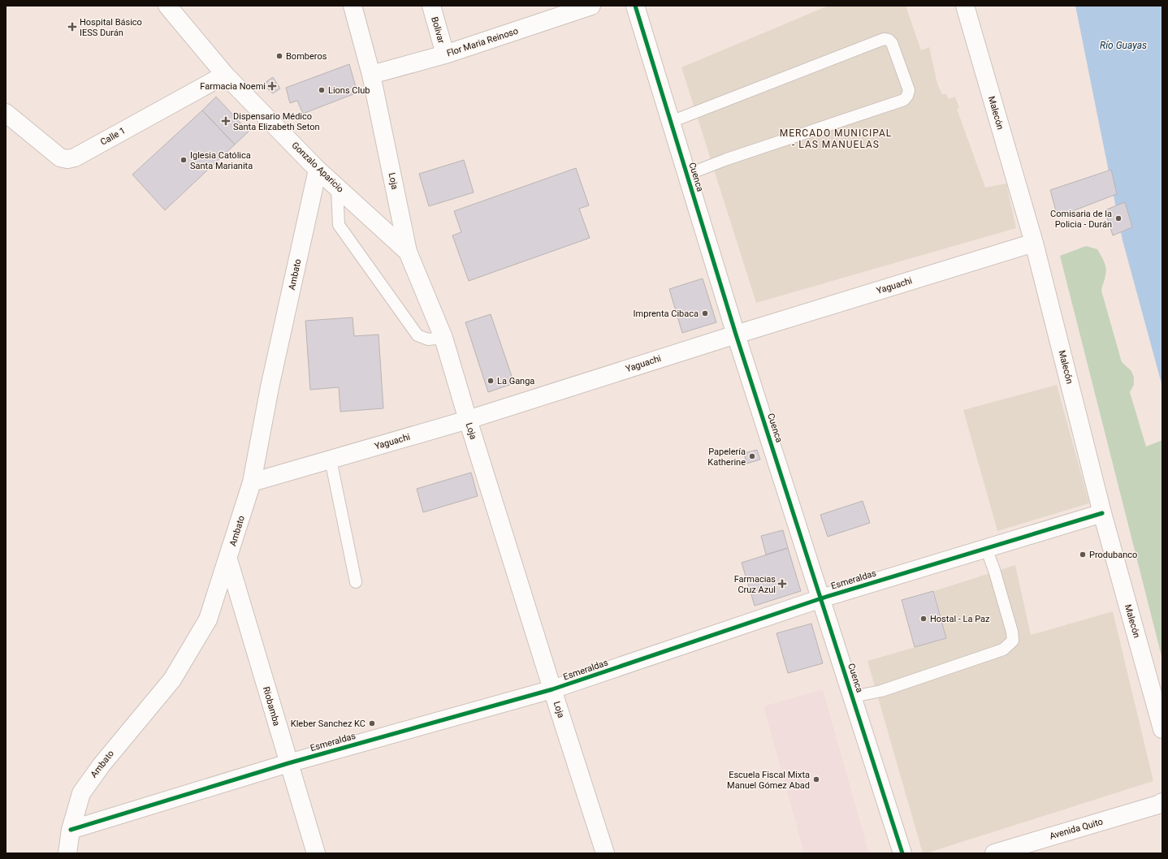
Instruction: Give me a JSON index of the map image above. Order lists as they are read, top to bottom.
{
  "streets": {
    "street": [
      "Bolivar",
      "Flor Maria Reinoso",
      "Malecón",
      "Calle 1",
      "Gonzalo Aparicio",
      "Cuenca",
      "Loja",
      "Ambato",
      "Yaguachi",
      "Esmeraldas",
      "Riobamba",
      "Avenida Quito"
    ]
  },
  "crossings": [
    ["Bolivar", "Flor Maria Reinoso"],
    ["Flor Maria Reinoso", "Loja"],
    ["Malecón", "Yaguachi"],
    ["Malecón", "Esmeraldas"],
    ["Calle 1", "Gonzalo Aparicio"],
    ["Gonzalo Aparicio", "Loja"],
    ["Gonzalo Aparicio", "Ambato"],
    ["Cuenca", "Yaguachi"],
    ["Cuenca", "Esmeraldas"],
    ["Loja", "Yaguachi"],
    ["Loja", "Esmeraldas"],
    ["Ambato", "Yaguachi"],
    ["Ambato", "Esmeraldas"],
    ["Ambato", "Riobamba"],
    ["Esmeraldas", "Riobamba"]
  ],
  "districts": ["MERCADO MUNICIPAL - LAS MANUELAS"],
  "water": ["Río Guayas"],
  "places": {
    "health": [
      "Hospital Básico IESS Durán",
      "Farmacia Noemi",
      "Dispensario Médico Santa Elizabeth Seton",
      "Farmacias Cruz Azul"
    ],
    "other": [
      "Bomberos",
      "Lions Club",
      "Iglesia Católica Santa Marianita",
      "Comisaria de la Policia - Durán",
      "Imprenta Cibaca",
      "La Ganga",
      "Papelería Katherine",
      "Produbanco",
      "Hostal - La Paz",
      "Kleber Sanchez KC",
      "Escuela Fiscal Mixta Manuel Gómez Abad"
    ]
  }
}
